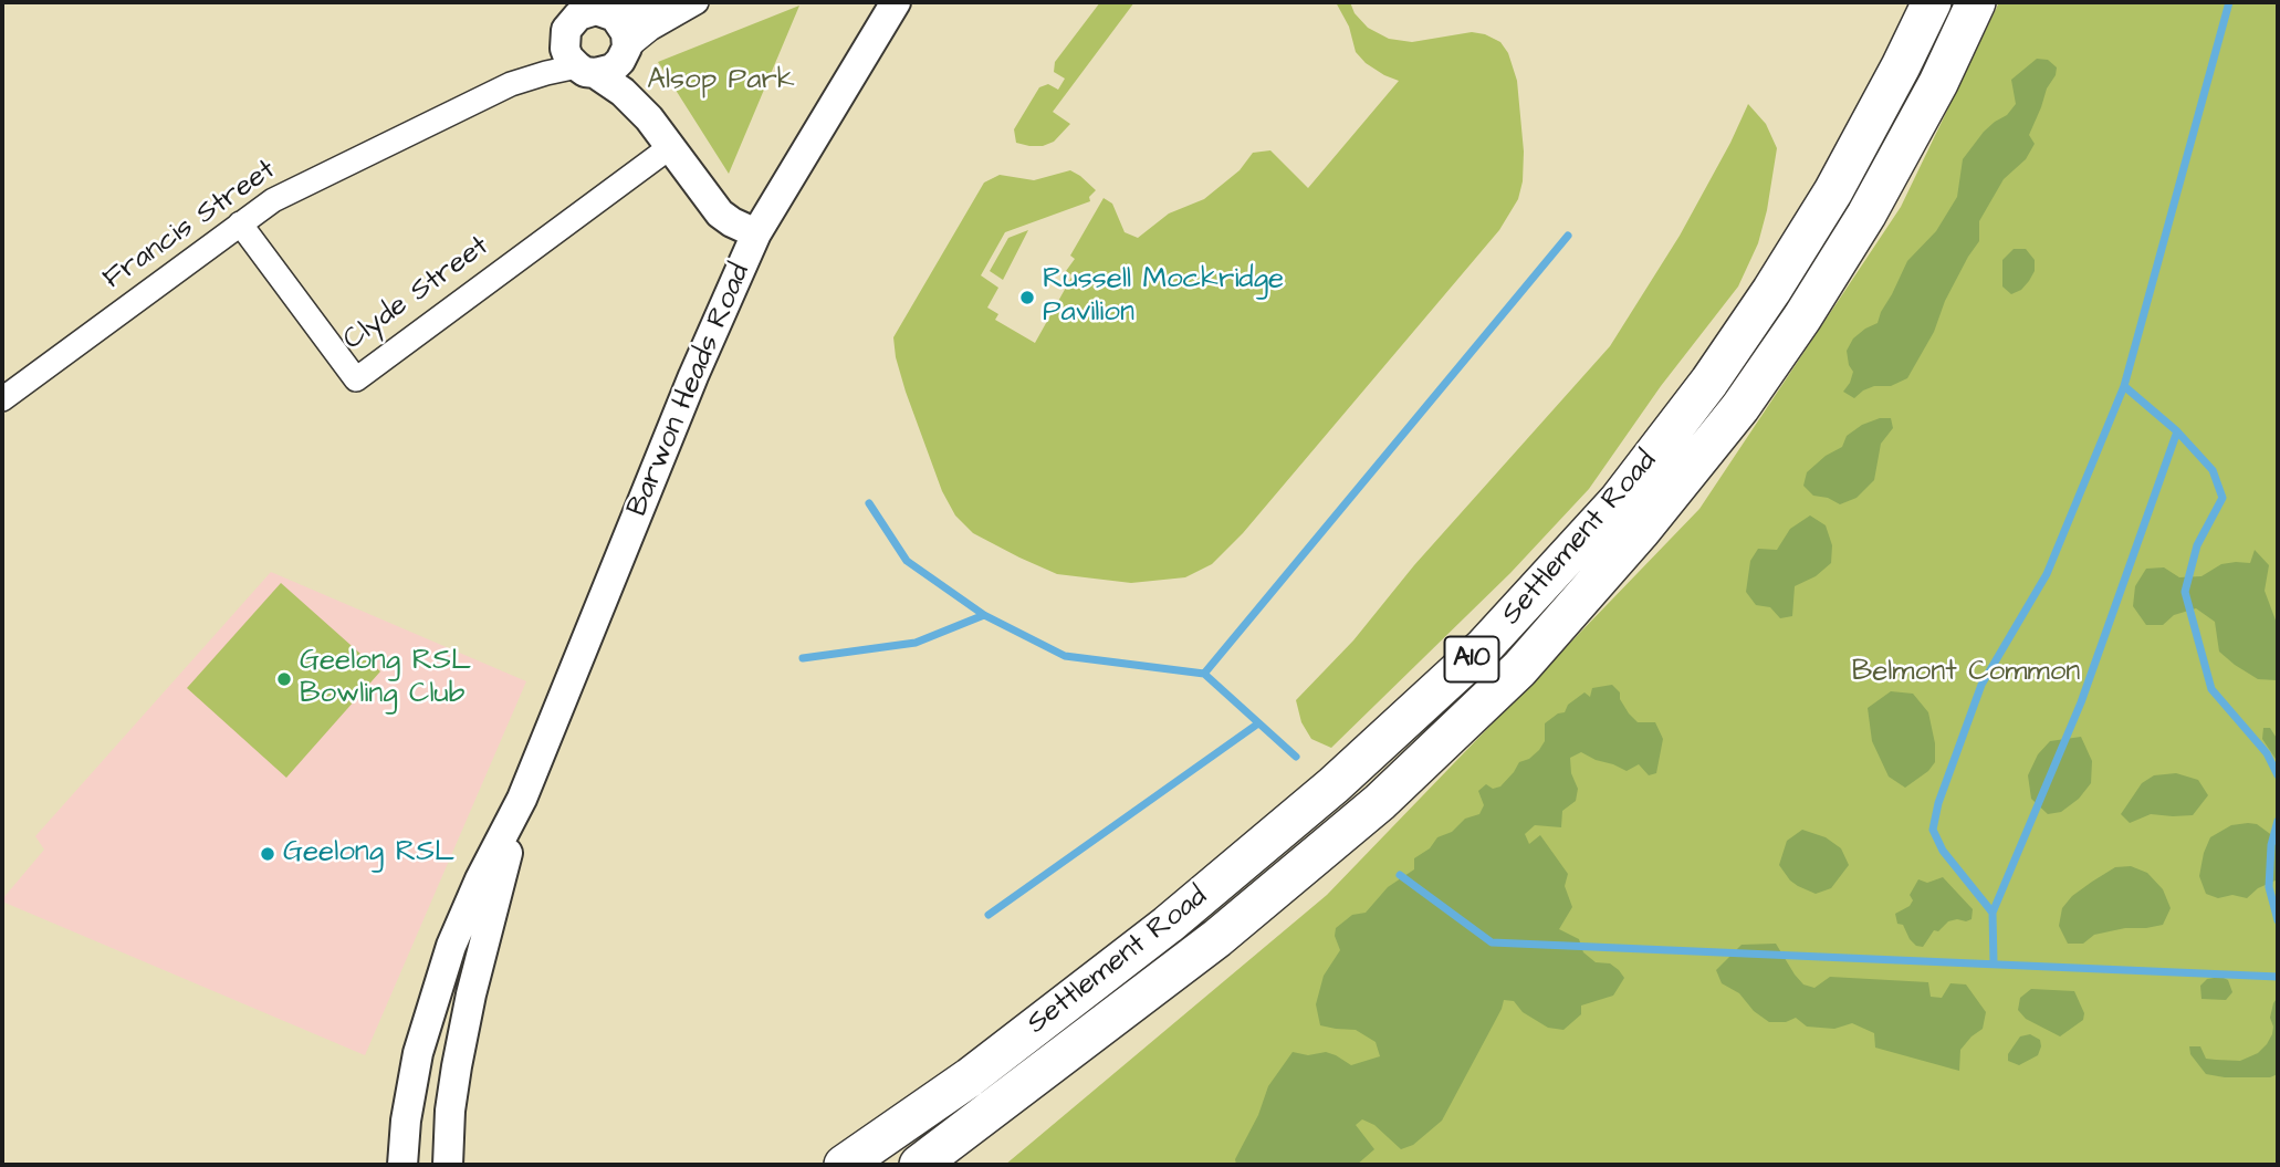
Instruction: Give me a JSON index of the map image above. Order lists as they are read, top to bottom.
{
  "streets": {
    "highway": ["Settlement Road", "A10"],
    "street": ["Francis Street", "Clyde Street", "Barwon Heads Road"]
  },
  "crossings": [
    ["Francis Street", "Clyde Street"]
  ],
  "parks": ["Alsop Park", "Belmont Common"],
  "places": ["Russell Mockridge Pavilion", "Geelong RSL Bowling Club", "Geelong RSL"]
}
